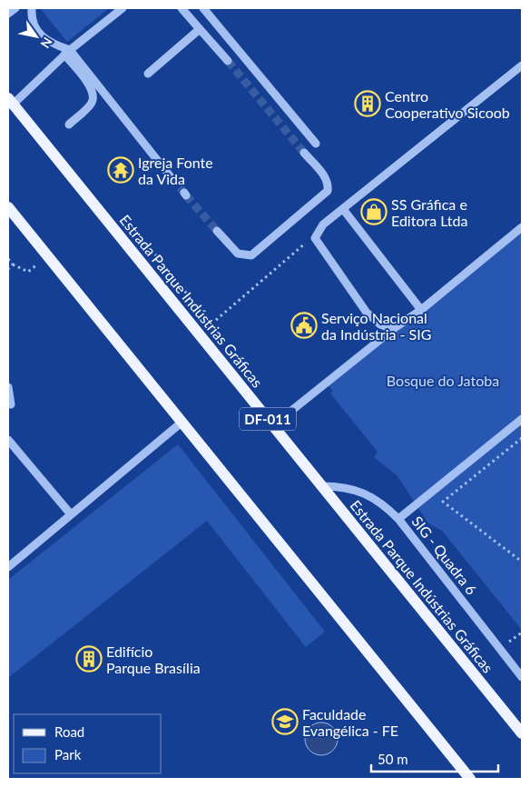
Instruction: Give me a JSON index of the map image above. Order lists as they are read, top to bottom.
{
  "streets": {
    "main road": ["Estrada Parque Indústrias Gráficas", "DF-011"],
    "street": ["SIG - Quadra 6"]
  },
  "crossings": [
    ["Estrada Parque Indústrias Gráficas", "SIG - Quadra 6"]
  ],
  "parks": ["Bosque do Jatoba"],
  "places": {
    "building": ["Centro Cooperativo Sicoob", "Edifício Parque Brasília"],
    "temple": ["Igreja Fonte da Vida"],
    "shop": ["SS Gráfica e Editora Ltda"],
    "public building": ["Serviço Nacional da Indústria - SIG"],
    "school or university": ["Faculdade Evangélica - FE"]
  },
  "legend": ["Road", "Park"],
  "scale_bar": "50 m",
  "north": "bottom right"
}
